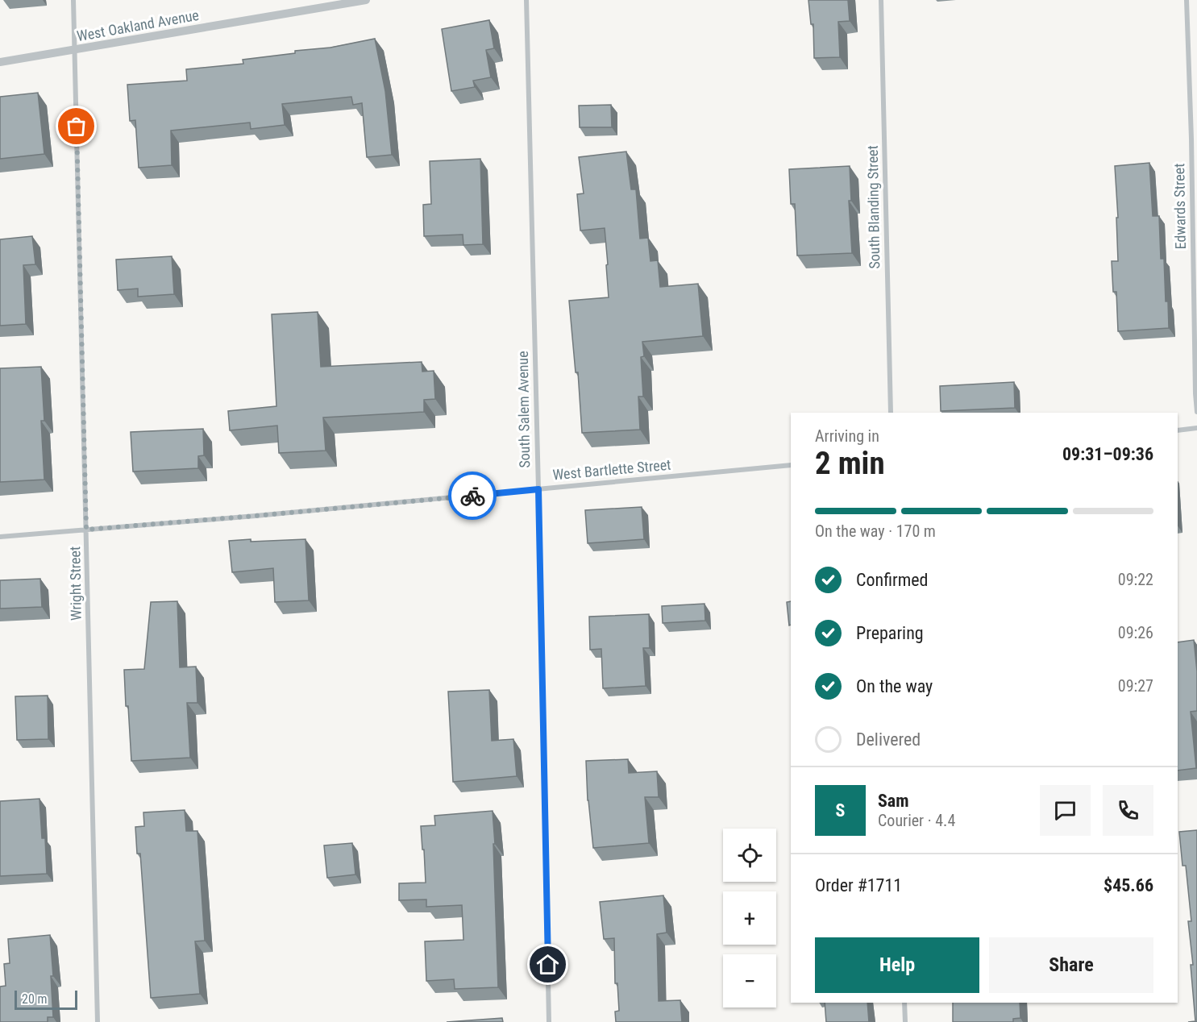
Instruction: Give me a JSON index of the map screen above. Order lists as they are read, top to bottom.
{
  "streets": {
    "street": [
      "West Oakland Avenue",
      "Edwards Street",
      "South Blanding Street",
      "South Salem Avenue",
      "West Bartlette Street",
      "Wright Street"
    ]
  },
  "crossings": [
    ["West Oakland Avenue", "Wright Street"],
    ["South Salem Avenue", "West Bartlette Street"],
    ["West Bartlette Street", "Wright Street"]
  ],
  "scale_bar": "20 m",
  "page": {
    "heading": ["2 min", "Arriving in", "09:31–09:36"],
    "panel": [
      "Sam",
      "Courier · 4.4",
      "Order #1711",
      "$45.66"
    ],
    "bar": "On the way · 170 m",
    "list": [
      ["Confirmed", "09:22"],
      ["Preparing", "09:26"],
      ["On the way", "09:27"],
      "Delivered"
    ],
    "round": "S",
    "map_buttons": ["+", "−"],
    "buttons": ["Help", "Share"],
    "scale": "20 m"
  }
}
